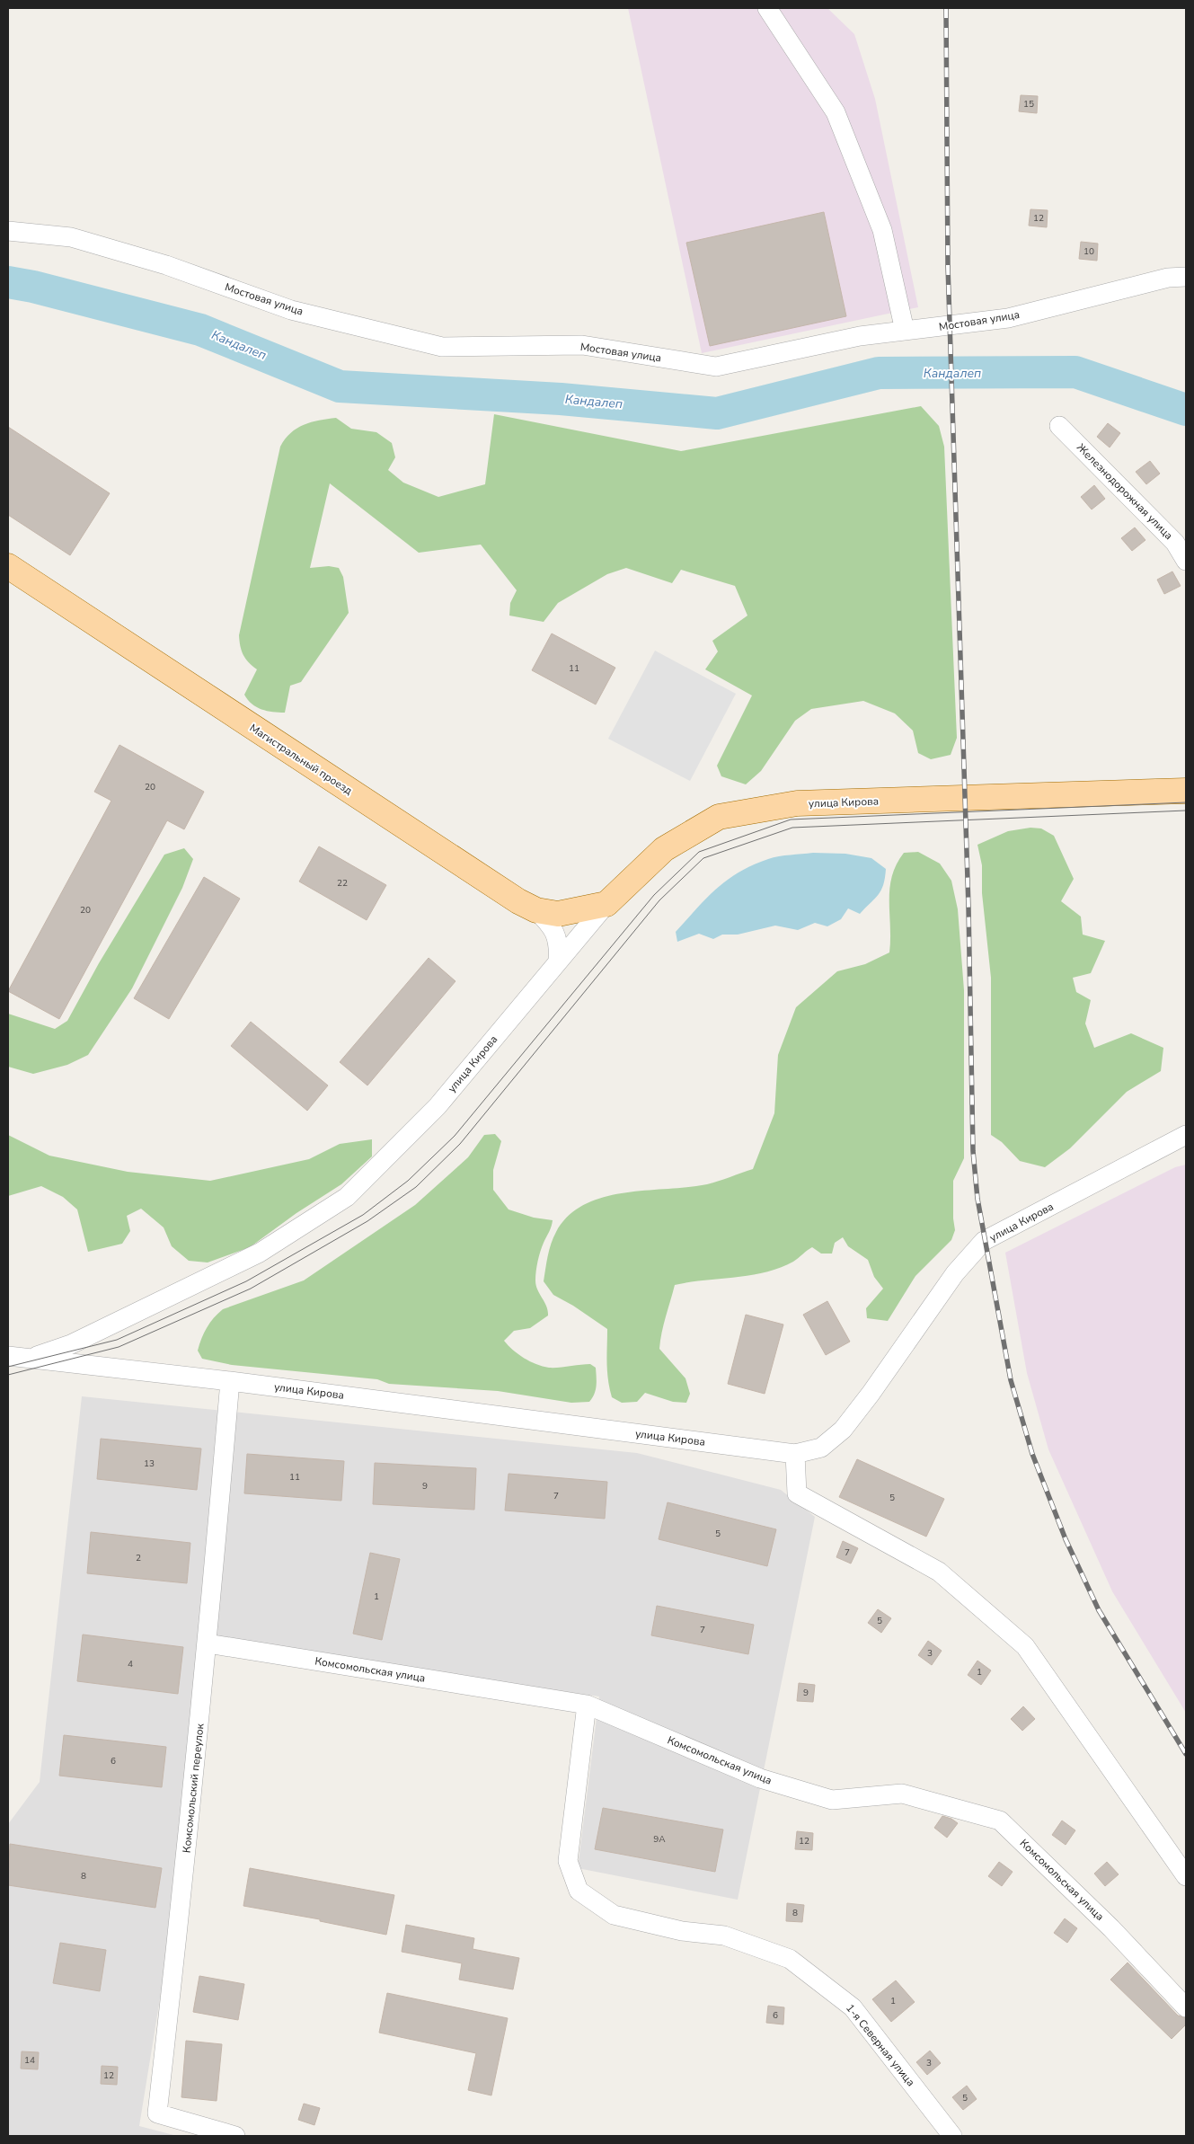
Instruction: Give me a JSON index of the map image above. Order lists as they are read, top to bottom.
{
  "streets": {
    "main road": ["Магистральный проезд", "улица Кирова"],
    "street": [
      "Мостовая улица",
      "Железнодорожная улица",
      "Комсомольская улица",
      "Комсомольский переулок",
      "1-я Северная улица"
    ]
  },
  "crossings": [
    ["Магистральный проезд", "улица Кирова"],
    ["улица Кирова", "Комсомольский переулок"],
    ["Комсомольская улица", "Комсомольский переулок"],
    ["Комсомольская улица", "1-я Северная улица"]
  ],
  "water": ["Кандалеп"],
  "house_numbers": [
    "15",
    "12",
    "10",
    "11",
    "20",
    "22",
    "20",
    "13",
    "11",
    "9",
    "7",
    "5",
    "5",
    "7",
    "2",
    "1",
    "5",
    "7",
    "3",
    "4",
    "1",
    "9",
    "6",
    "9А",
    "12",
    "8",
    "8",
    "1",
    "6",
    "14",
    "3",
    "12",
    "5"
  ]
}
